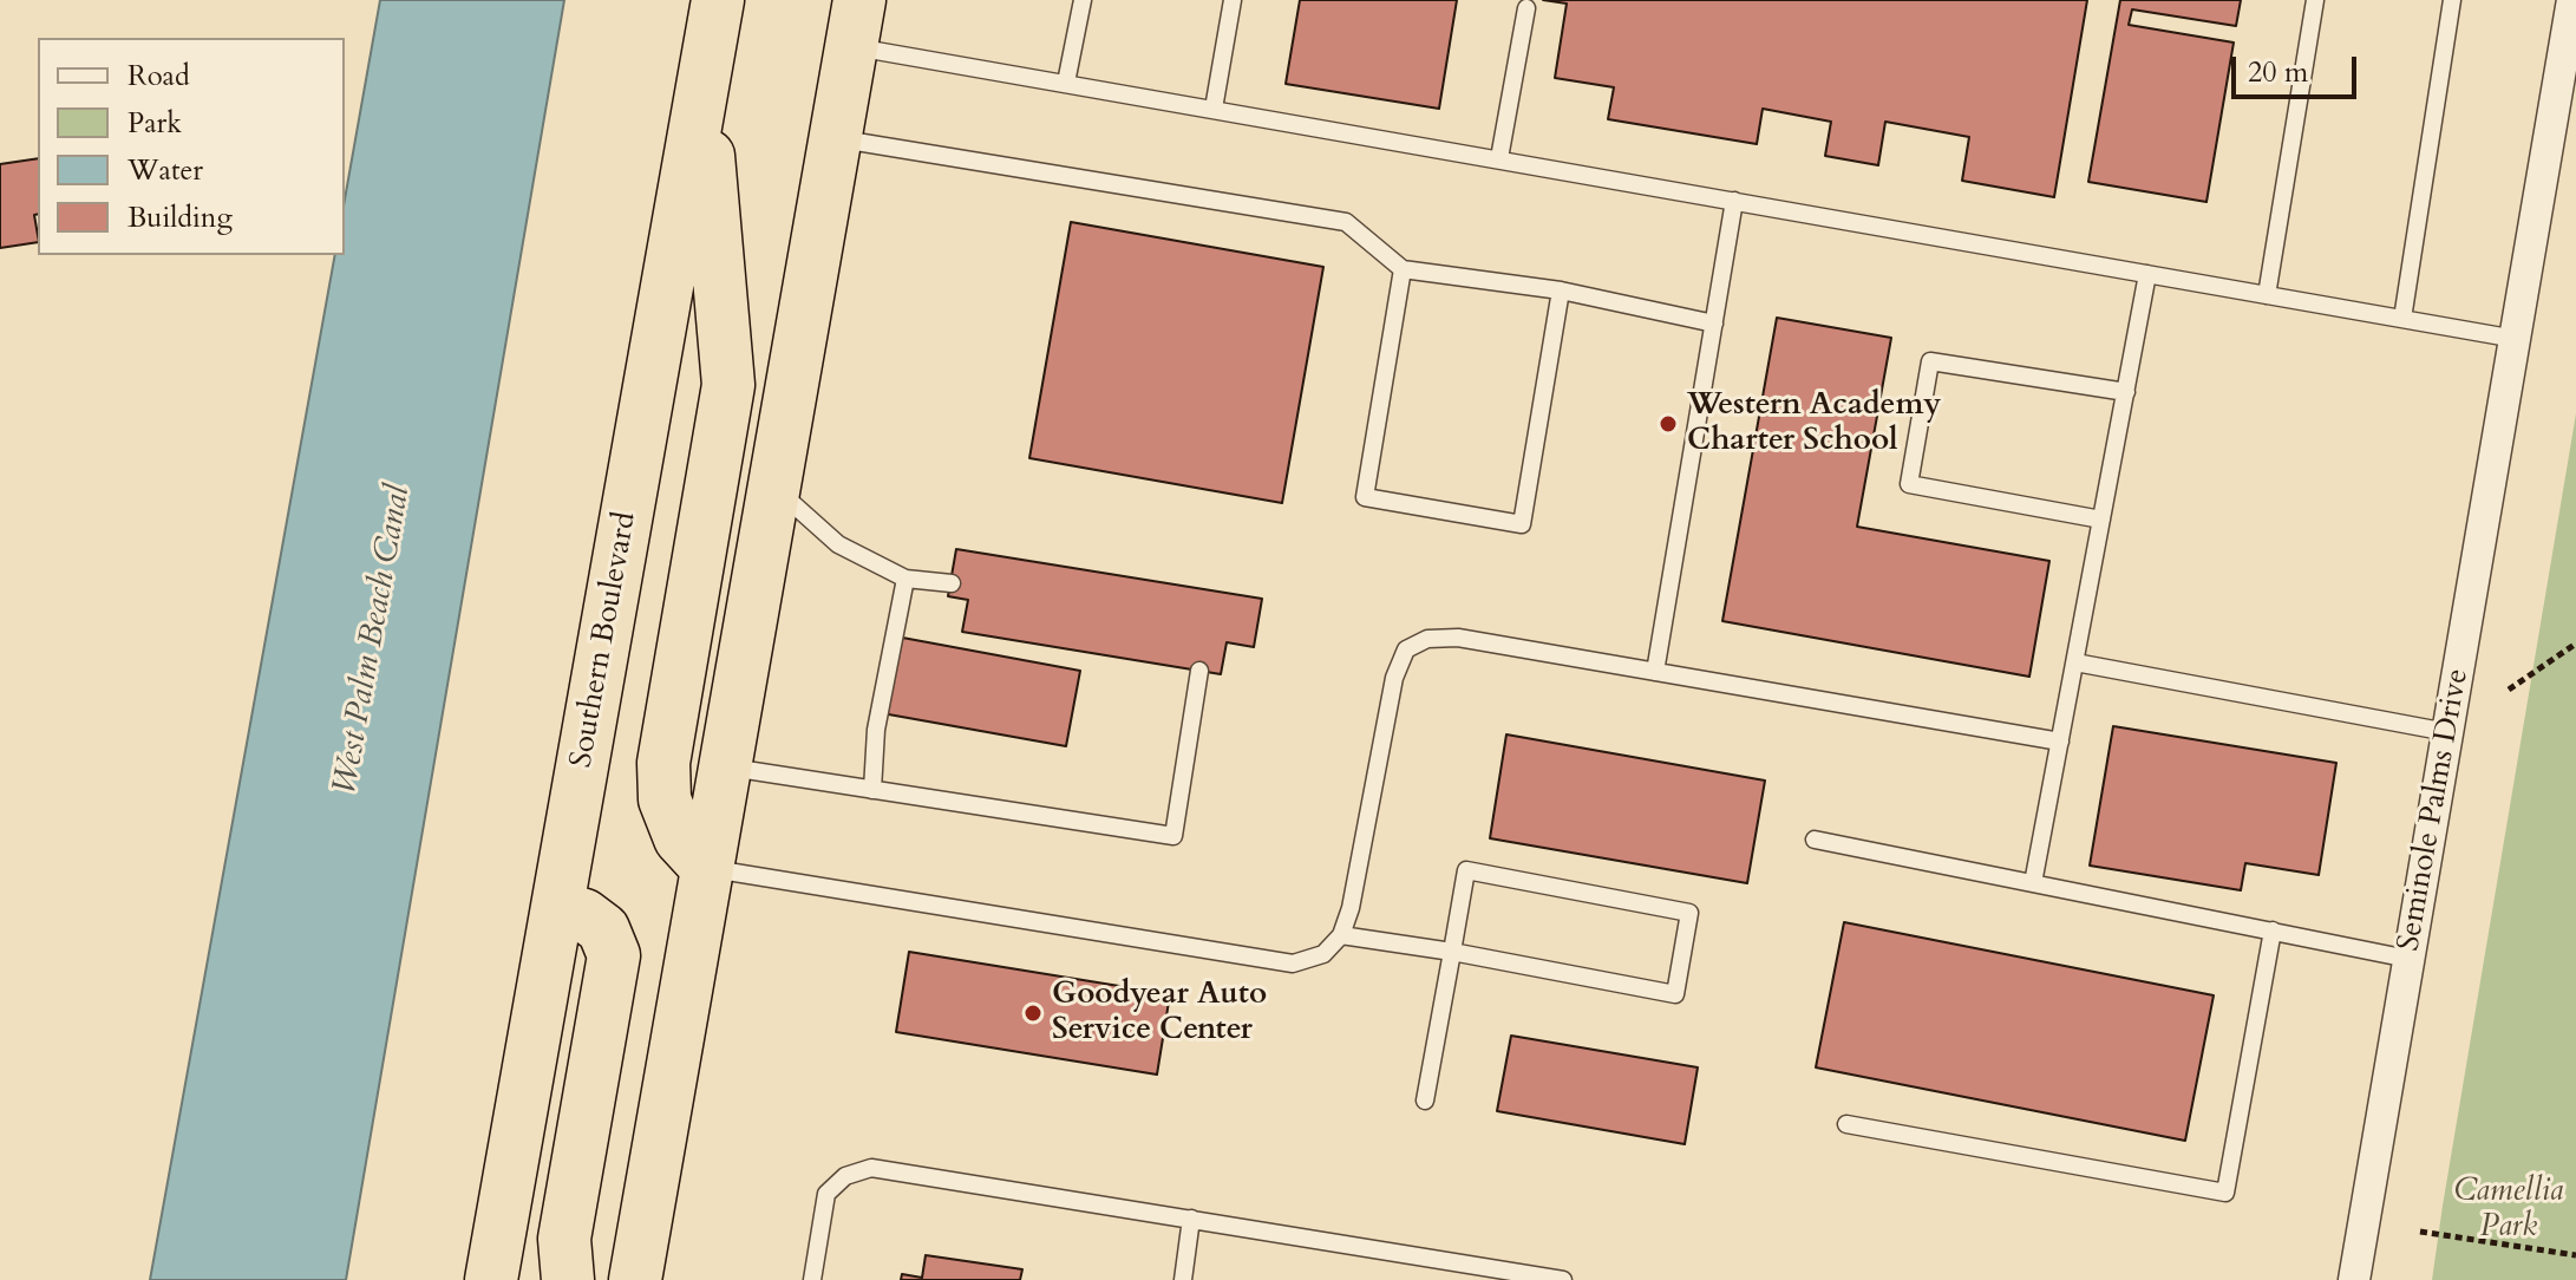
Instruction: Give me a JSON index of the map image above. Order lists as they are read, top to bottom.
{
  "streets": {
    "highway": ["Southern Boulevard"],
    "street": ["Seminole Palms Drive"]
  },
  "water": ["West Palm Beach Canal"],
  "parks": ["Camellia Park"],
  "places": ["Western Academy Charter School", "Goodyear Auto Service Center"],
  "legend": [
    "Road",
    "Park",
    "Water",
    "Building"
  ],
  "scale_bar": "20 m"
}
